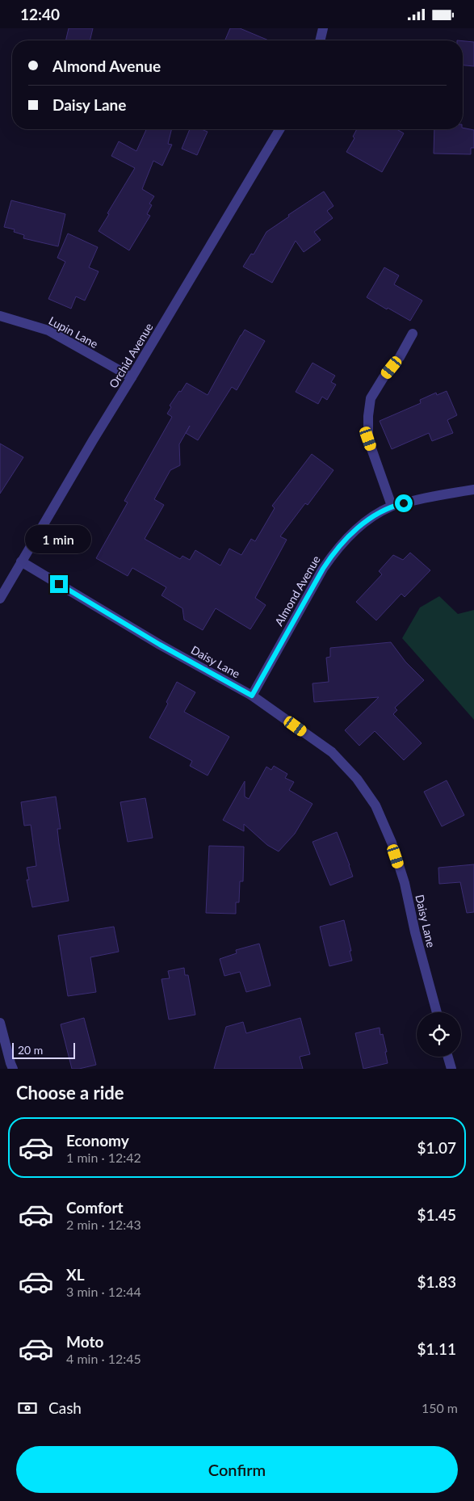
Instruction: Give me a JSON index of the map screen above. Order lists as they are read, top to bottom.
{
  "streets": {
    "street": [
      "Lupin Lane",
      "Orchid Avenue",
      "Almond Avenue",
      "Daisy Lane"
    ]
  },
  "crossings": [
    ["Lupin Lane", "Orchid Avenue"],
    ["Orchid Avenue", "Daisy Lane"],
    ["Almond Avenue", "Daisy Lane"]
  ],
  "scale_bar": "20 m",
  "page": {
    "status": "12:40",
    "banner": ["Almond Avenue", "Daisy Lane"],
    "bubble": "1 min",
    "scale": "20 m",
    "heading": "Choose a ride",
    "list": [
      {
        "name": "Economy",
        "note": "1 min · 12:42",
        "value": "$1.07"
      },
      {
        "name": "Comfort",
        "note": "2 min · 12:43",
        "value": "$1.45"
      },
      {
        "name": "XL",
        "note": "3 min · 12:44",
        "value": "$1.83"
      },
      {
        "name": "Moto",
        "note": "4 min · 12:45",
        "value": "$1.11"
      }
    ],
    "pay": ["Cash", "150 m"],
    "buttons": "Confirm"
  }
}
